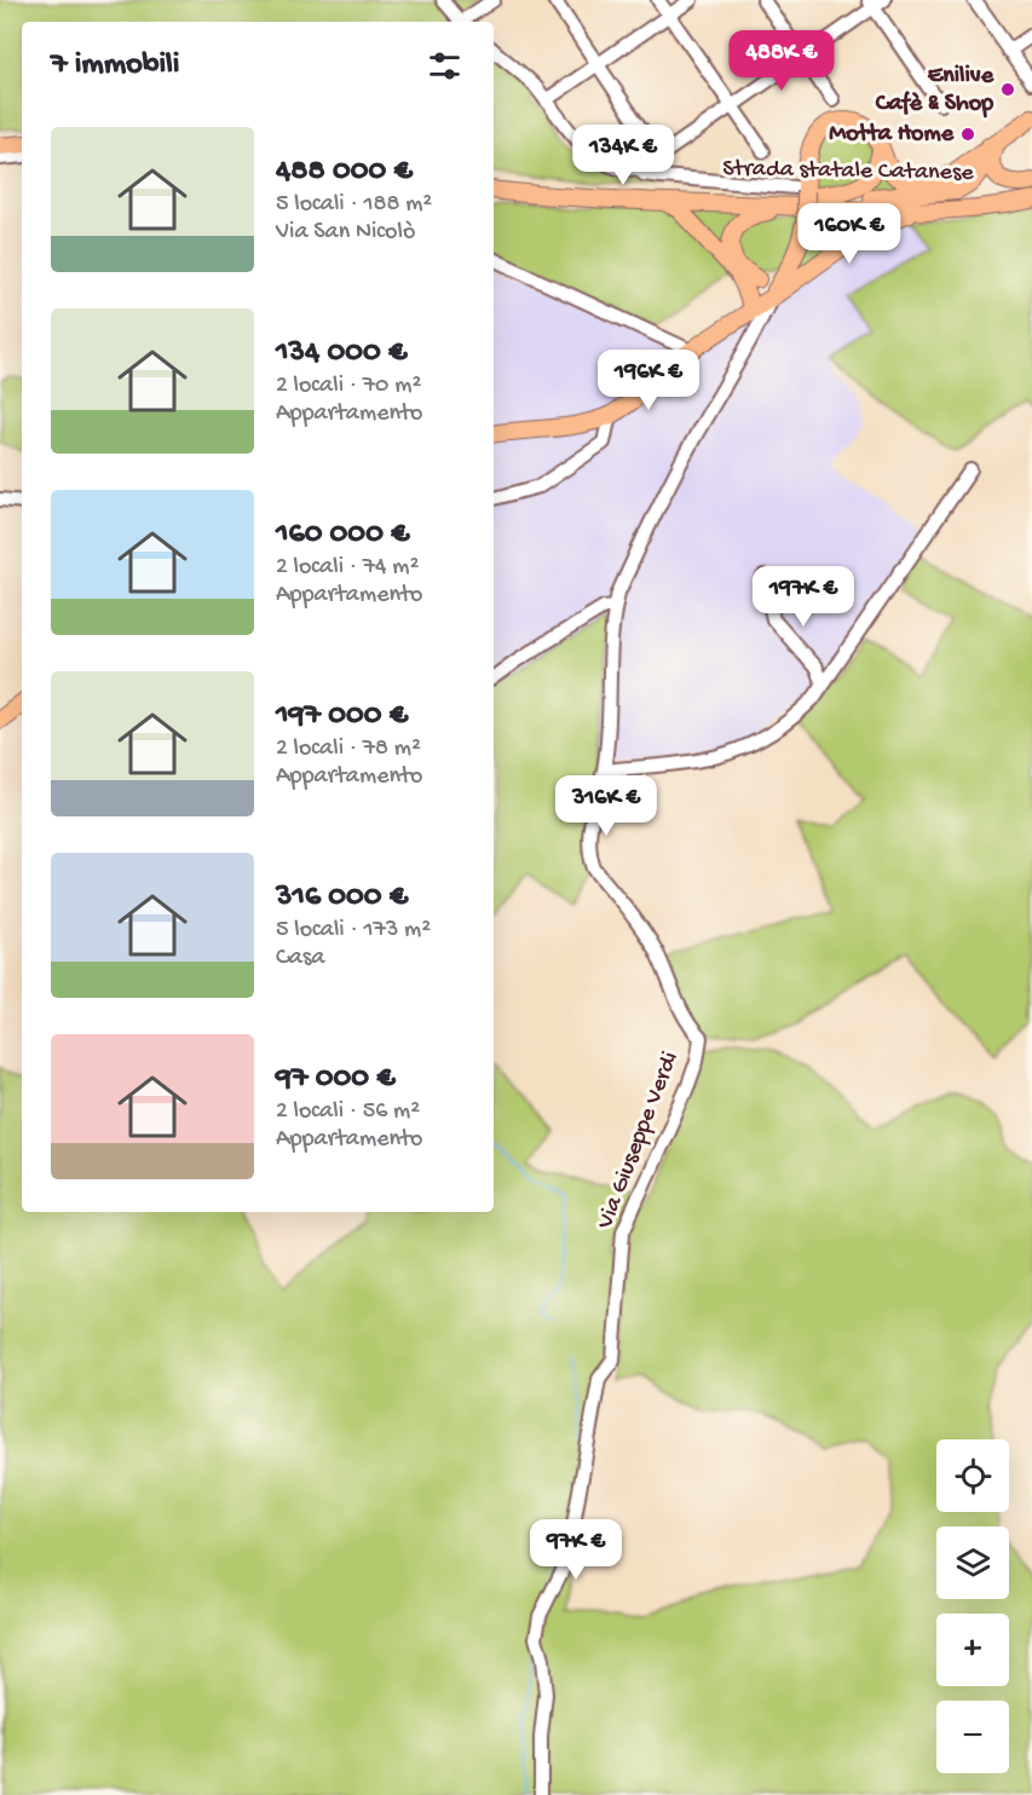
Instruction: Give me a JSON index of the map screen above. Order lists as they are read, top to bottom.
{
  "streets": {
    "main road": ["Strada statale Catanese"],
    "street": ["Via Giuseppe Verdi"]
  },
  "places": ["Enilive Cafè & Shop", "Motta Home"],
  "page": {
    "heading": "7 immobili",
    "price": [
      "488K €",
      "134K €",
      "160K €",
      "196K €",
      "197K €",
      "316K €",
      "97K €"
    ],
    "list": [
      {
        "name": "488 000 €",
        "note": "5 locali · 188 m² · Via San Nicolò"
      },
      {
        "name": "134 000 €",
        "note": "2 locali · 70 m² · Appartamento"
      },
      {
        "name": "160 000 €",
        "note": "2 locali · 74 m² · Appartamento"
      },
      {
        "name": "197 000 €",
        "note": "2 locali · 78 m² · Appartamento"
      },
      {
        "name": "316 000 €",
        "note": "5 locali · 173 m² · Casa"
      },
      {
        "name": "97 000 €",
        "note": "2 locali · 56 m² · Appartamento"
      }
    ],
    "map_buttons": ["+", "−"]
  }
}
